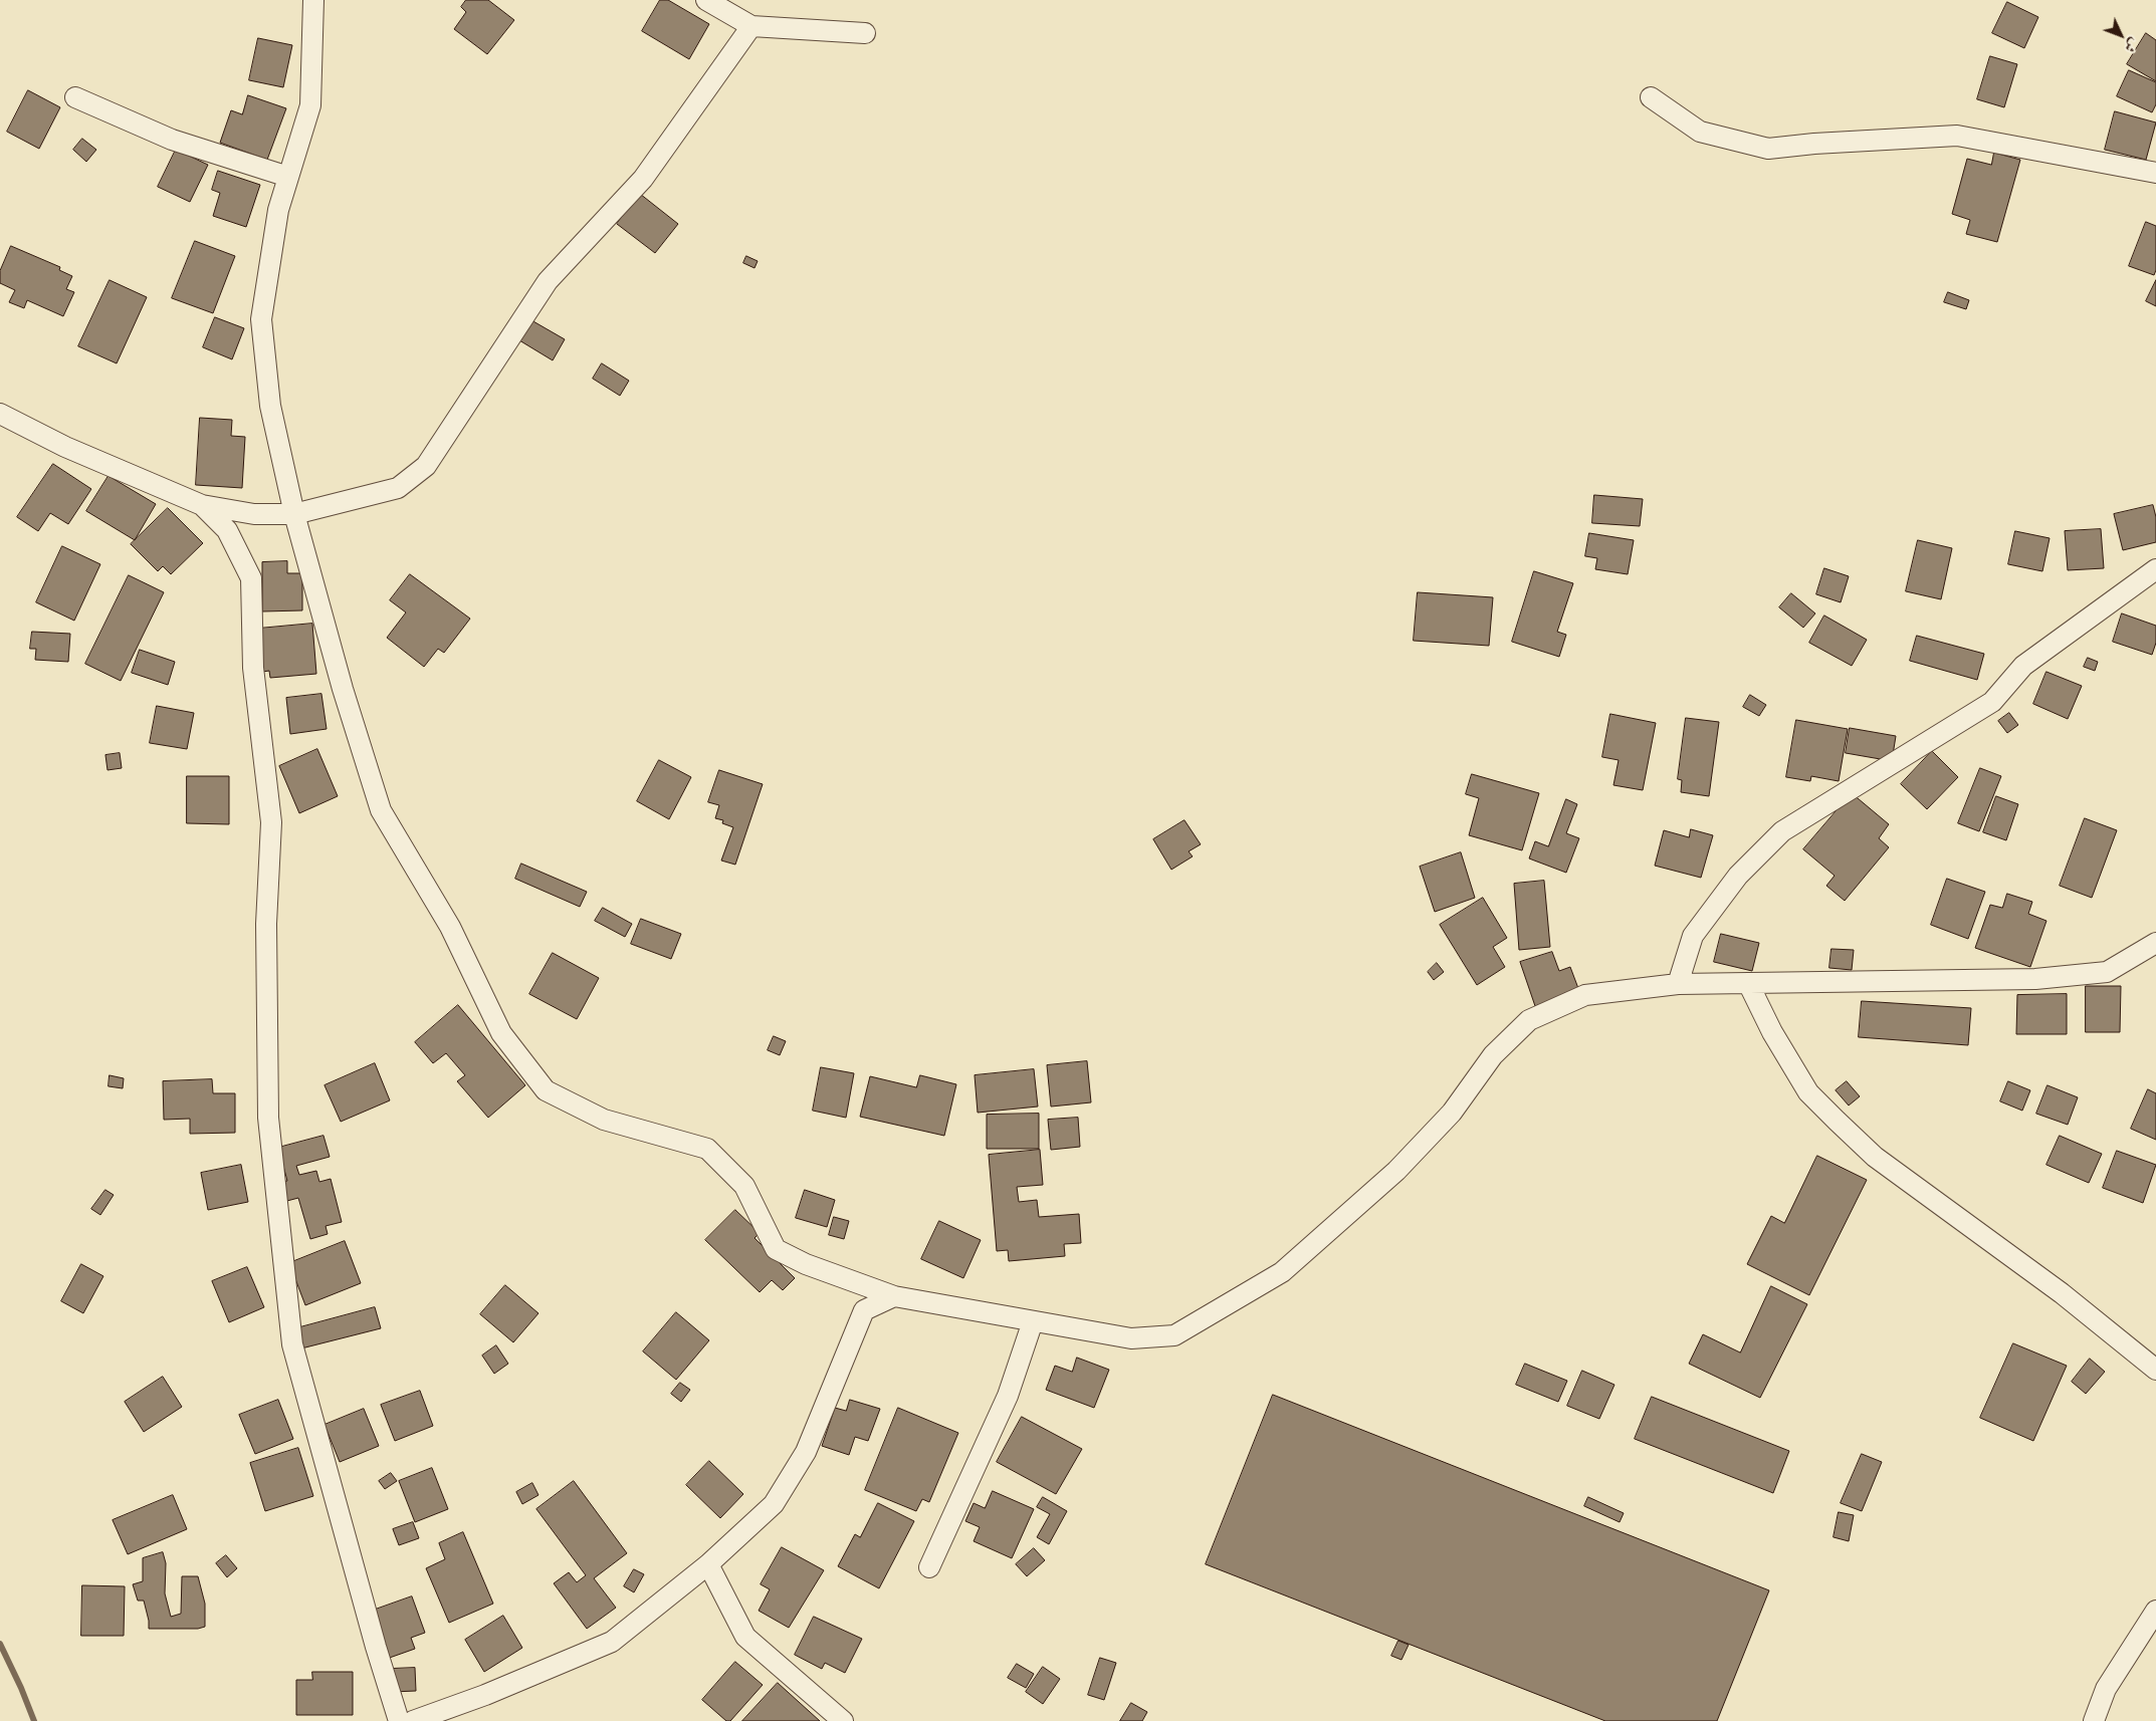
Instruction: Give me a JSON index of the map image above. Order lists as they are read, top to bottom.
{
  "north": "bottom right"
}
